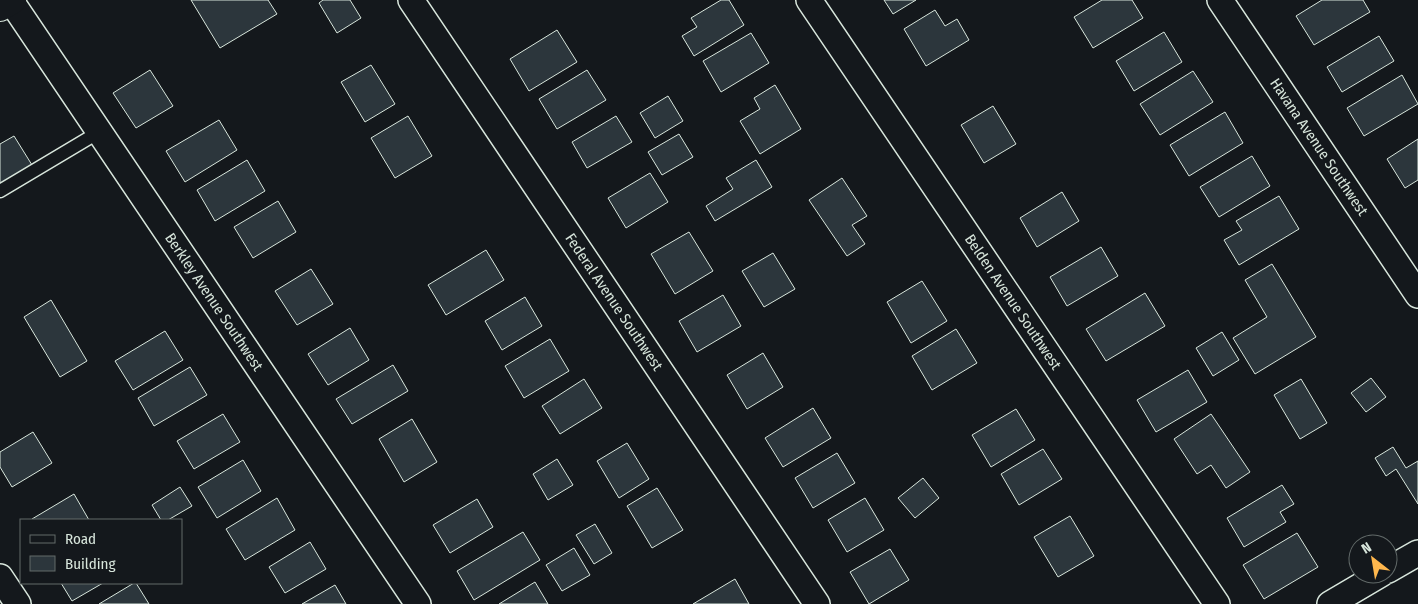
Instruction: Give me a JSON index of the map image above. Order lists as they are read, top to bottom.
{
  "streets": {
    "street": [
      "Havana Avenue Southwest",
      "Berkley Avenue Southwest",
      "Federal Avenue Southwest",
      "Belden Avenue Southwest"
    ]
  },
  "legend": ["Road", "Building"],
  "north": "top left"
}
